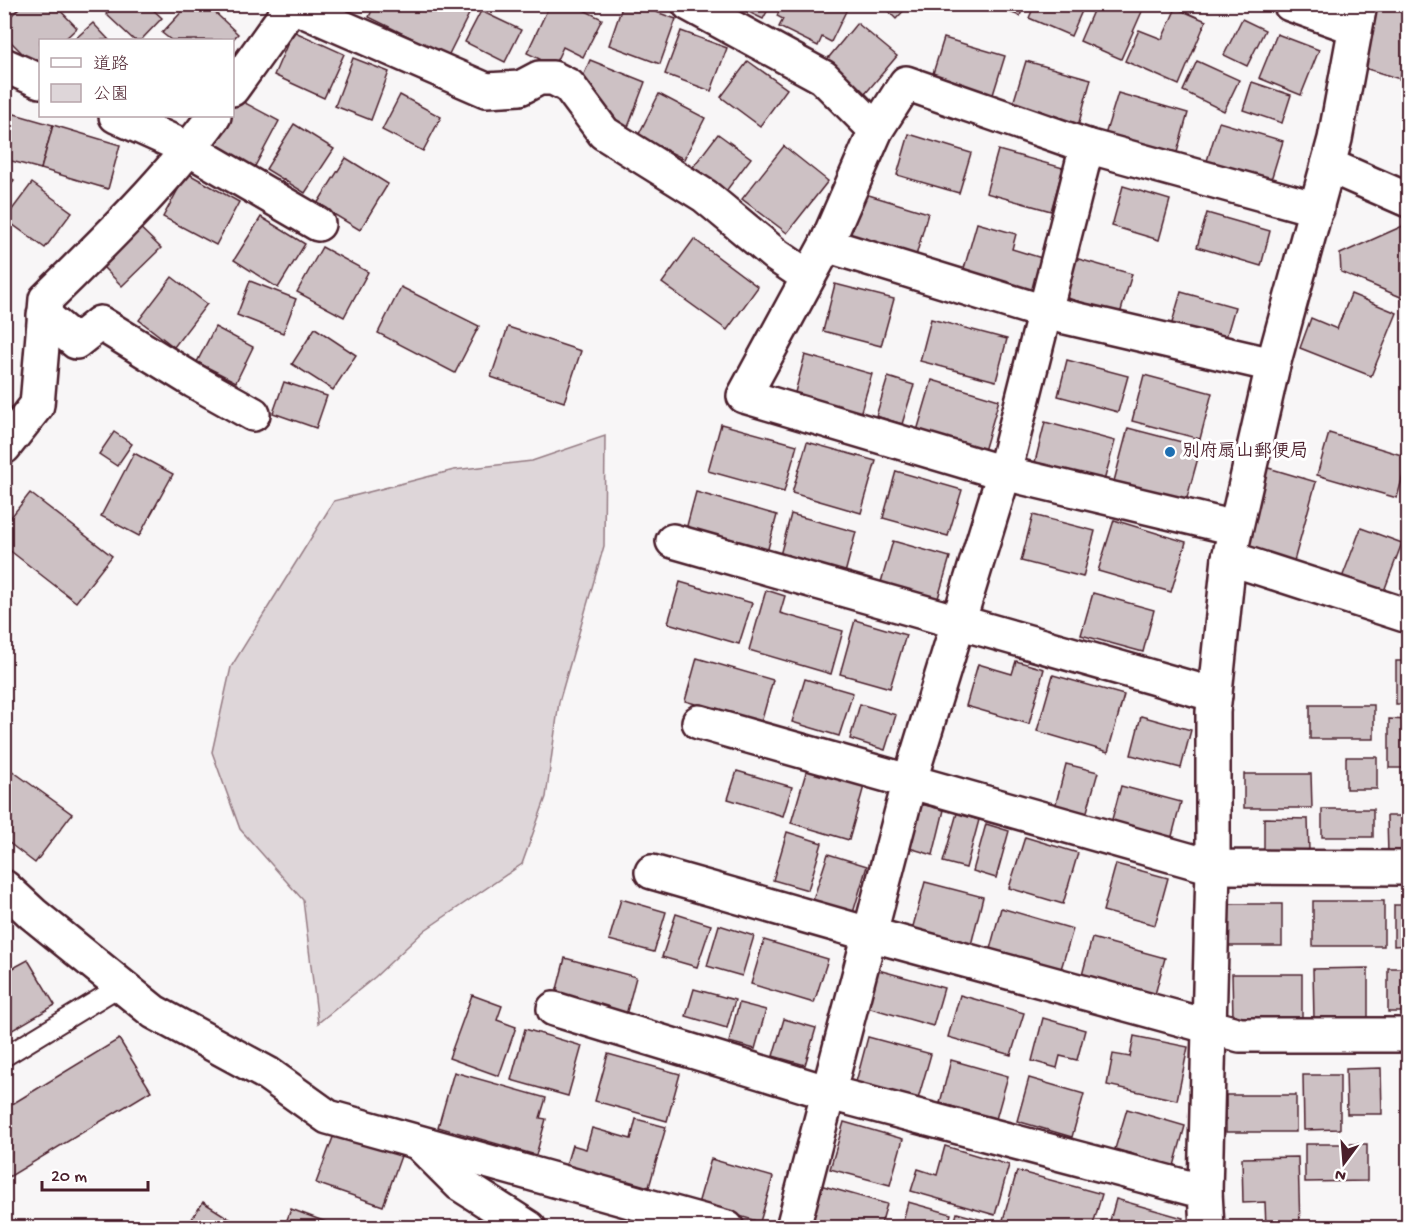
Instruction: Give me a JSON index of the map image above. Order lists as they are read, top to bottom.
{
  "places": ["別府扇山郵便局"],
  "legend": ["道路", "公園"],
  "scale_bar": "20 m",
  "north": "bottom"
}
